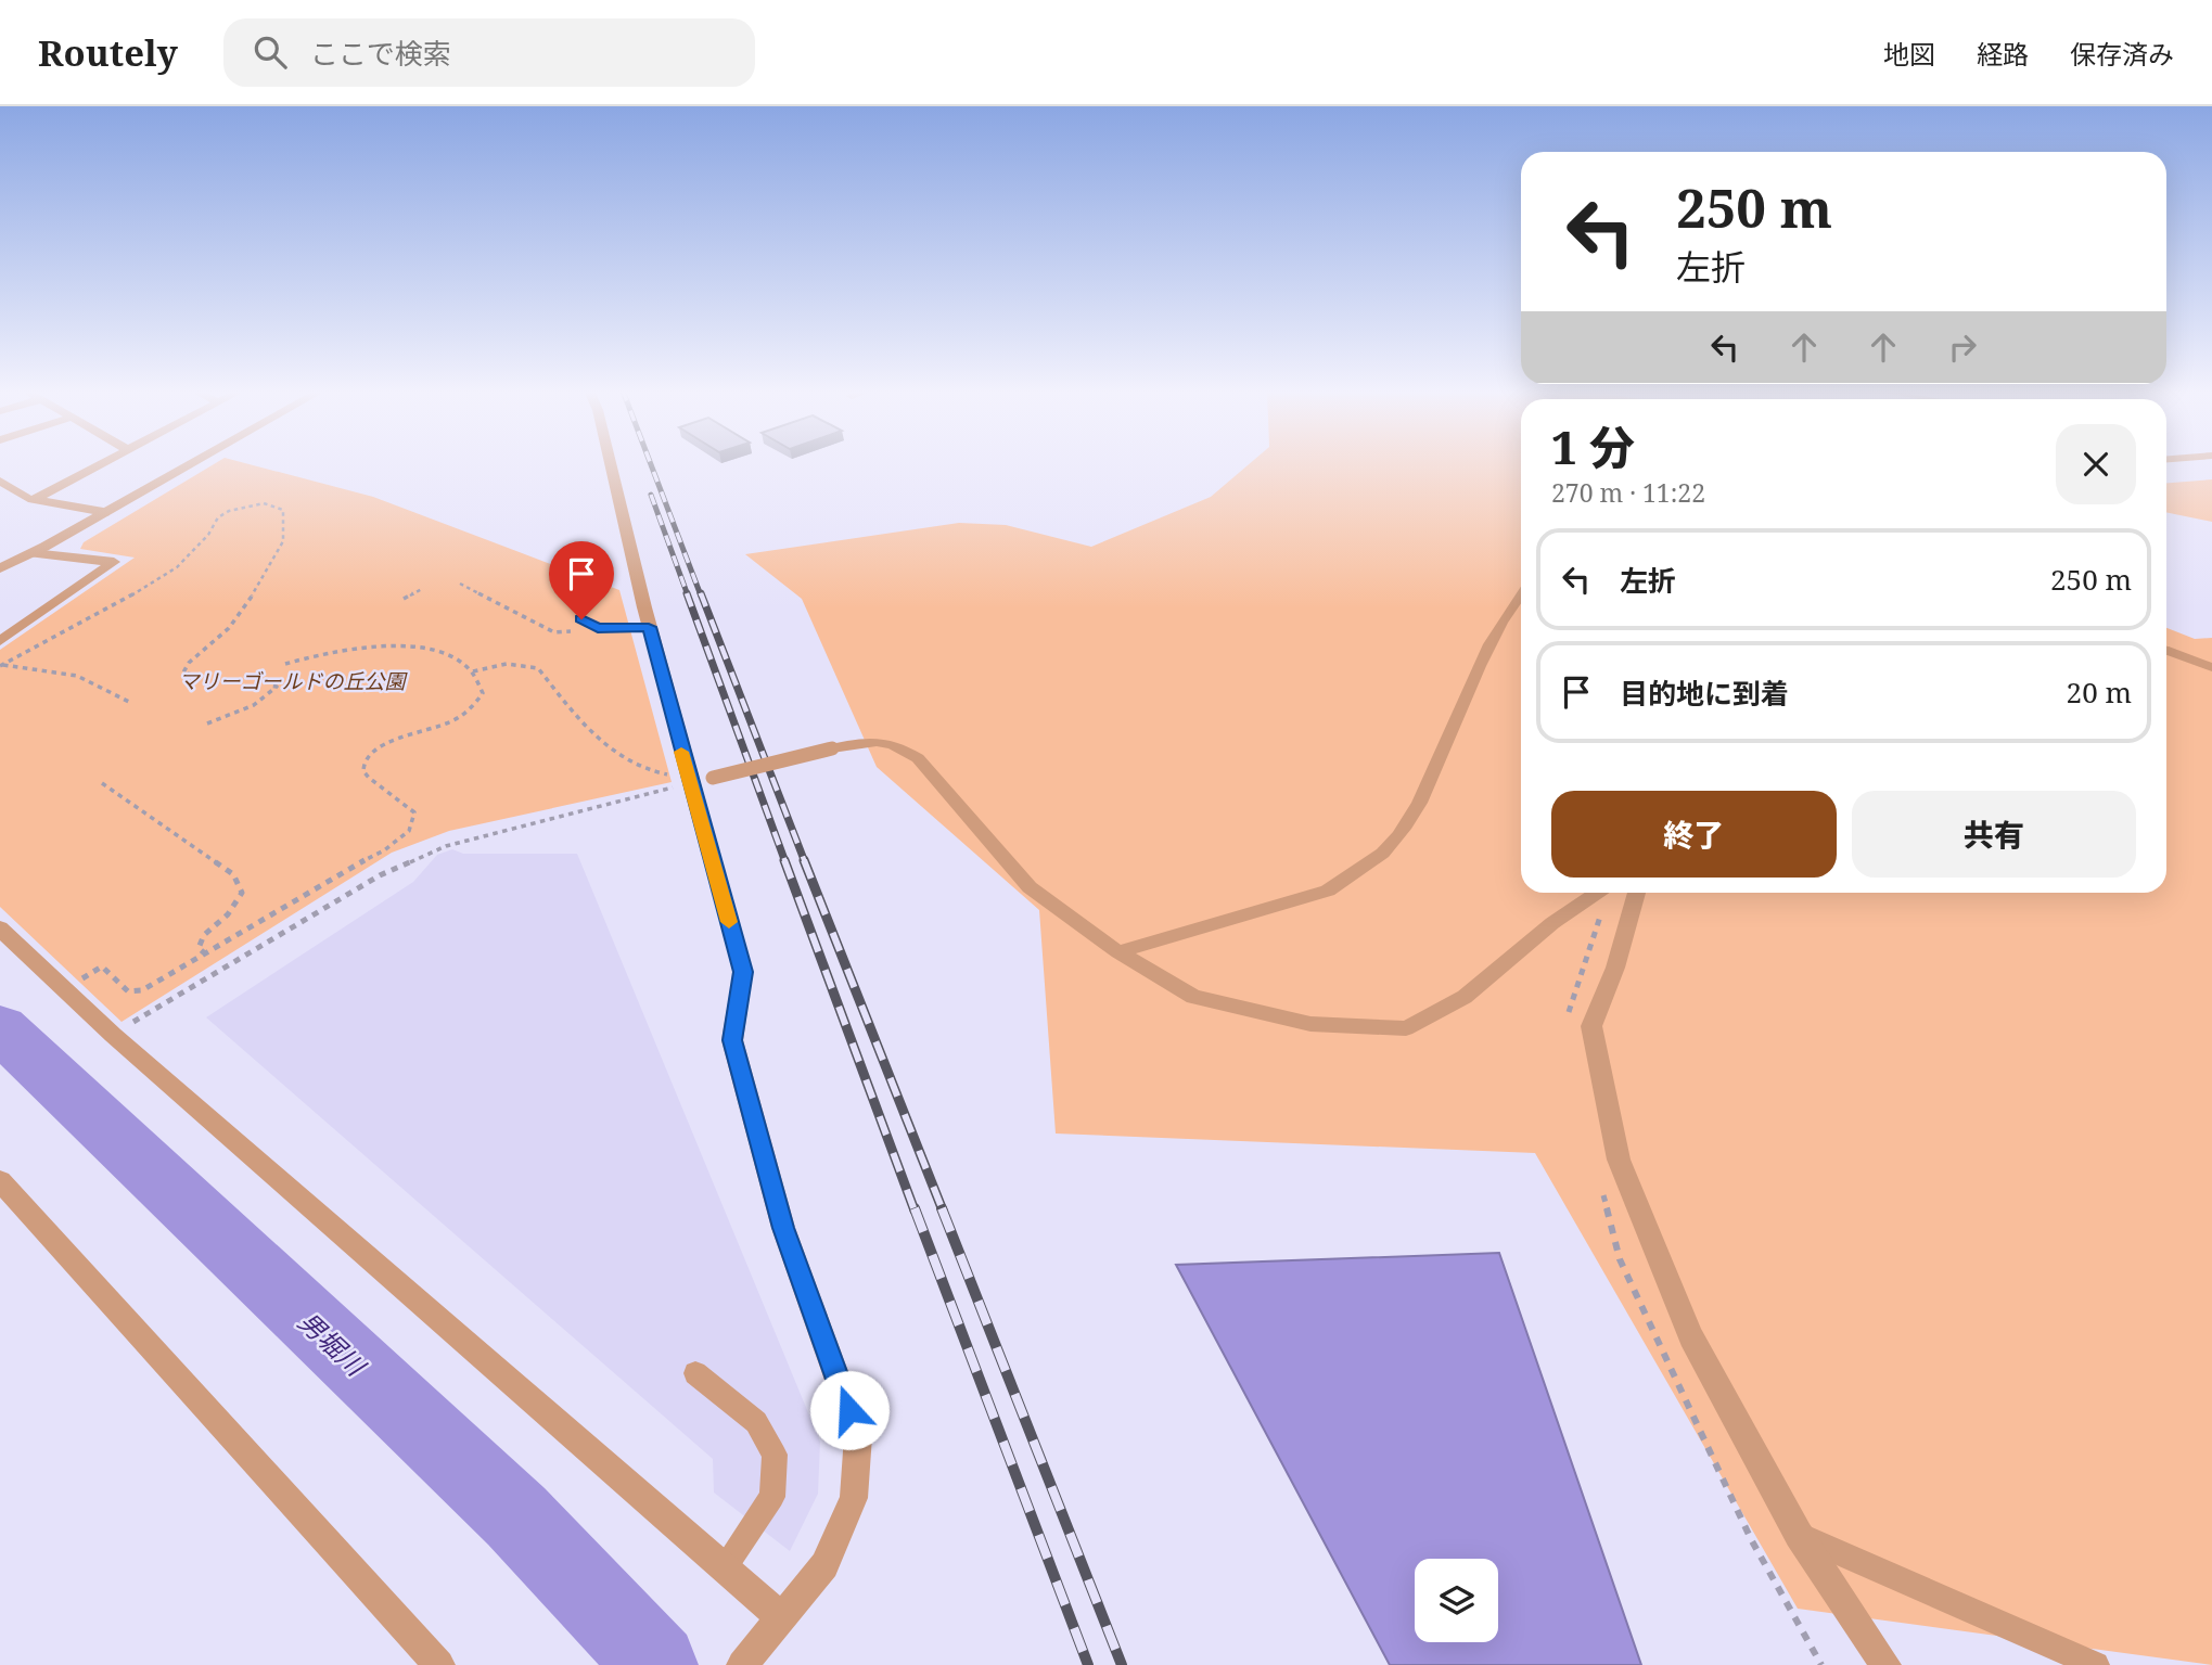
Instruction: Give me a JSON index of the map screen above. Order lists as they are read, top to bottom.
{
  "water": ["男堀川"],
  "parks": ["マリーゴールドの丘公園"],
  "page": {
    "header": "Routely",
    "search": "ここで検索",
    "nav": ["地図", "経路", "保存済み"],
    "turn": ["250 m", "左折"],
    "heading": ["1 分", "270 m · 11:22"],
    "list": [
      {
        "name": "左折",
        "value": "250 m"
      },
      {
        "name": "目的地に到着",
        "value": "20 m"
      }
    ],
    "buttons": ["終了", "共有"]
  }
}
